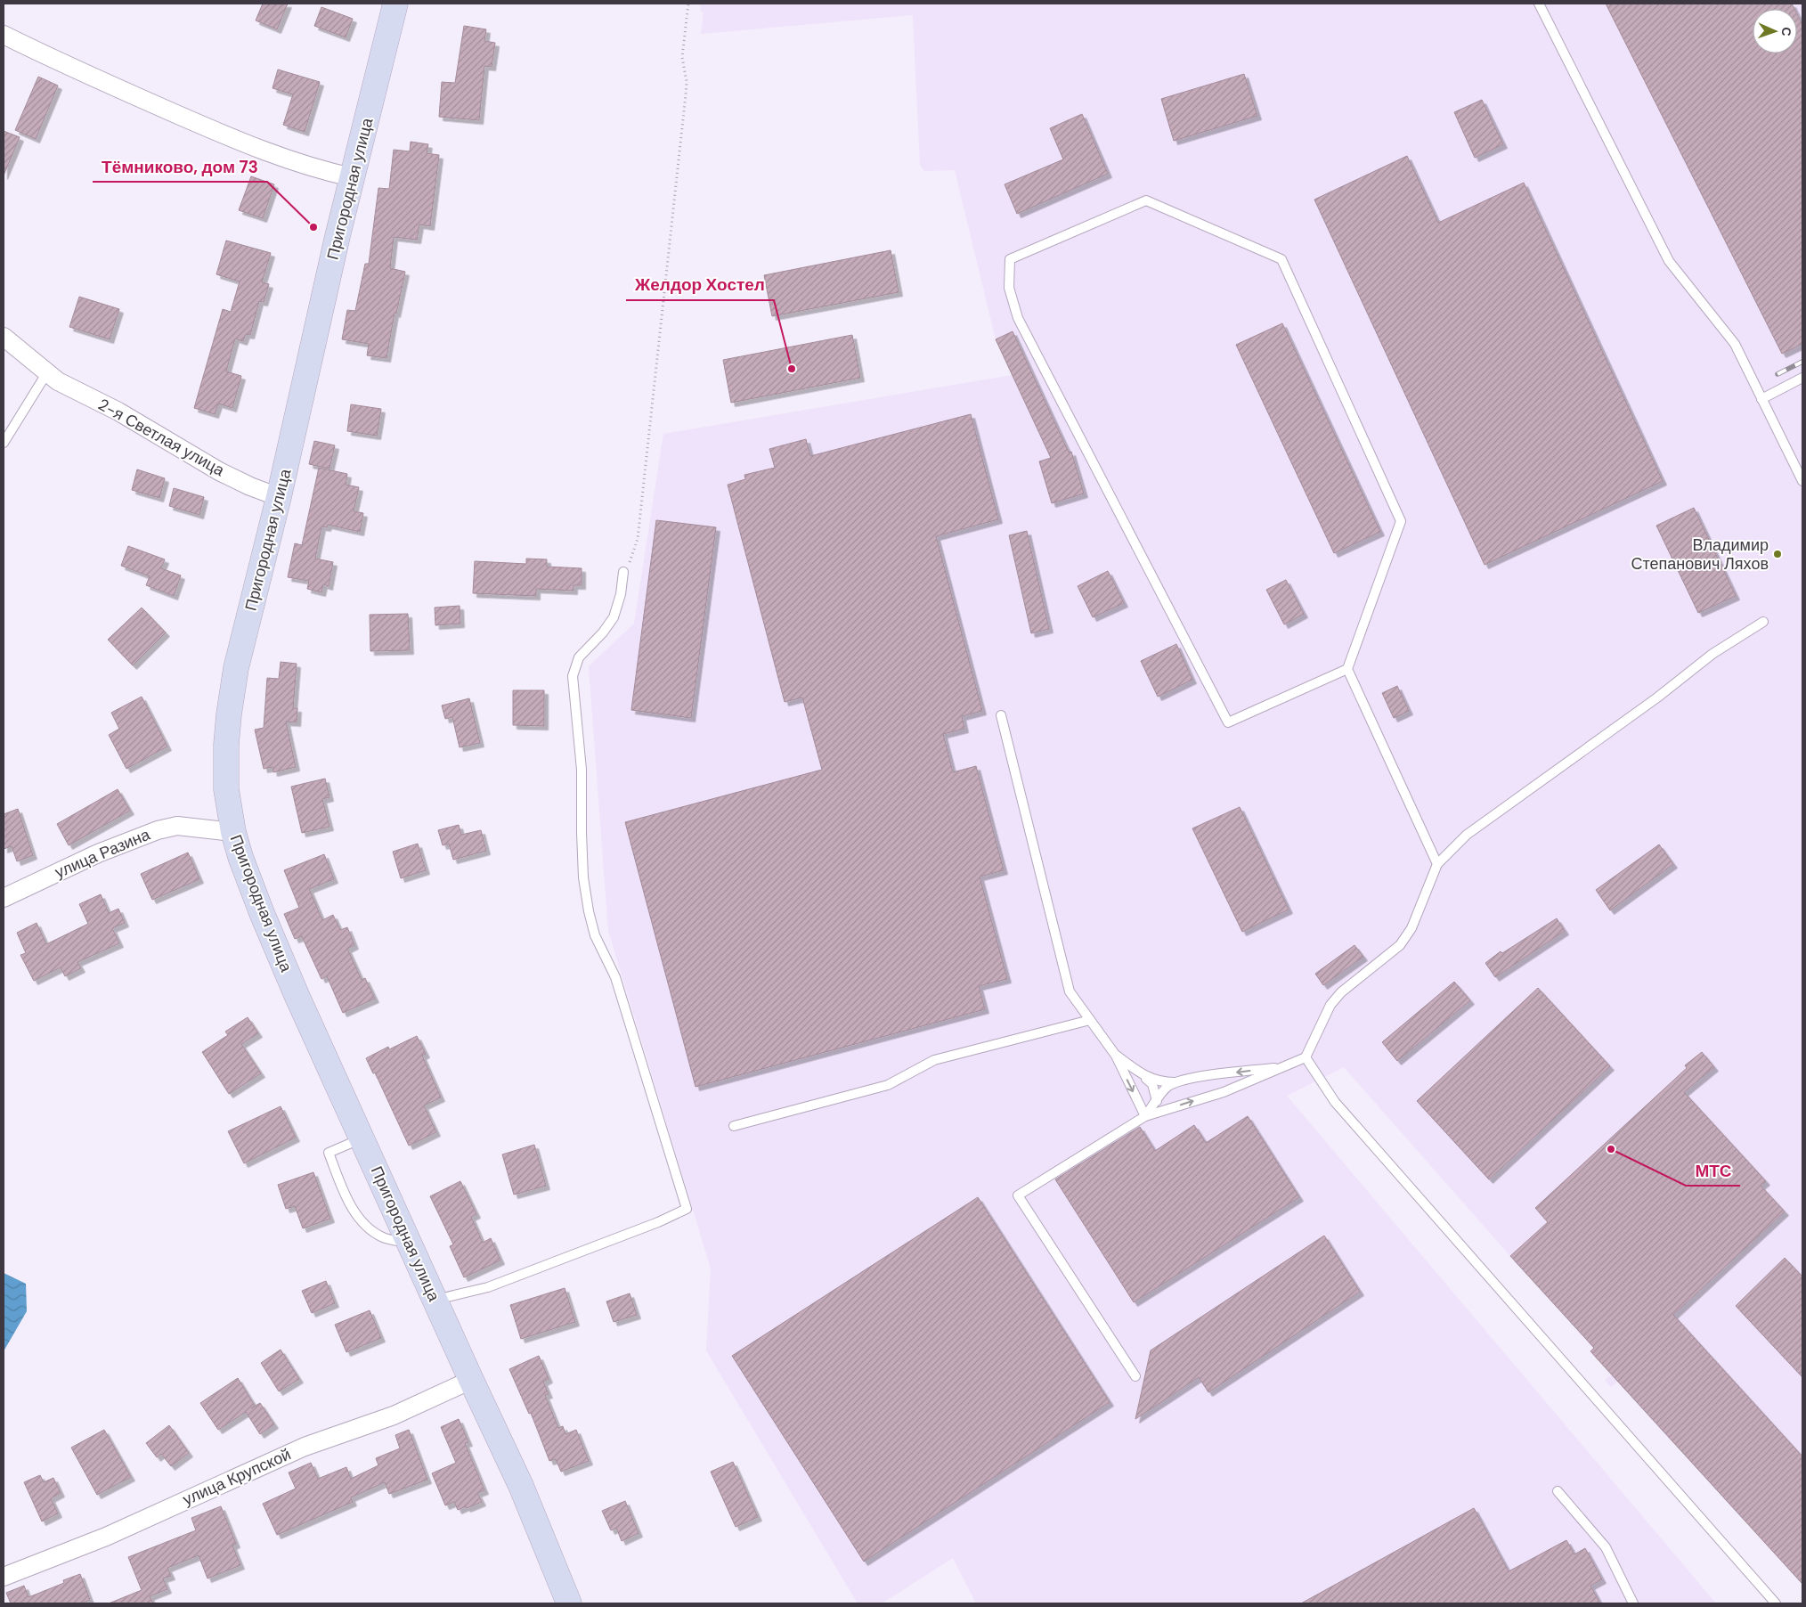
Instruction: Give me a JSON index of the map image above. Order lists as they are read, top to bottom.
{
  "streets": {
    "street": [
      "Пригородная улица",
      "2-я Светлая улица",
      "улица Разина",
      "улица Крупской"
    ]
  },
  "crossings": [
    ["Пригородная улица", "2-я Светлая улица"],
    ["Пригородная улица", "улица Разина"],
    ["Пригородная улица", "улица Крупской"]
  ],
  "places": [
    "Тёмниково, дом 73",
    "Желдор Хостел",
    "Владимир Степанович Ляхов",
    "МТС"
  ],
  "north": "right"
}
